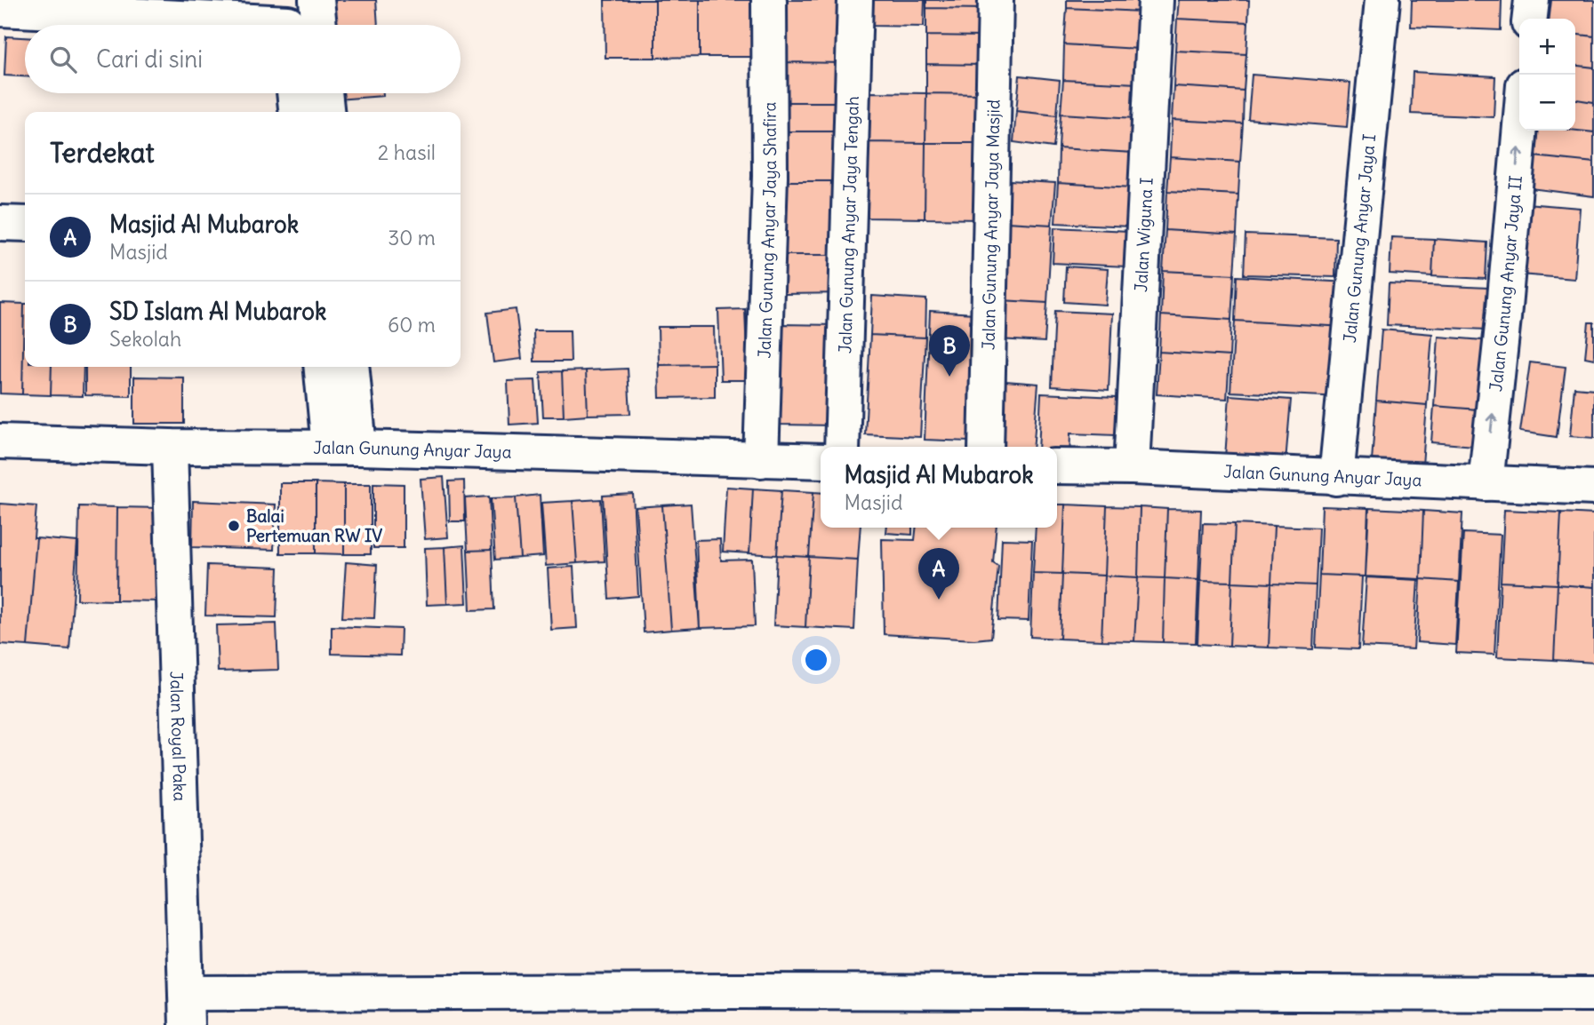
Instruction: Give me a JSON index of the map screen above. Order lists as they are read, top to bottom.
{
  "streets": {
    "street": [
      "Jalan Gunung Anyar Jaya Tengah",
      "Jalan Gunung Anyar Jaya Masjid",
      "Jalan Gunung Anyar Jaya Shafira",
      "Jalan Wiguna I",
      "Jalan Gunung Anyar Jaya I",
      "Jalan Gunung Anyar Jaya II",
      "Jalan Gunung Anyar Jaya",
      "Jalan Royal Paka"
    ]
  },
  "crossings": [
    ["Jalan Gunung Anyar Jaya Shafira", "Jalan Gunung Anyar Jaya"],
    ["Jalan Wiguna I", "Jalan Gunung Anyar Jaya"],
    ["Jalan Gunung Anyar Jaya I", "Jalan Gunung Anyar Jaya"],
    ["Jalan Gunung Anyar Jaya II", "Jalan Gunung Anyar Jaya"],
    ["Jalan Gunung Anyar Jaya", "Jalan Royal Paka"]
  ],
  "one_way": ["Jalan Gunung Anyar Jaya II"],
  "places": ["Balai Pertemuan RW IV"],
  "page": {
    "map_buttons": ["+", "−"],
    "search": "Cari di sini",
    "heading": ["Terdekat", "2 hasil"],
    "list": [
      {
        "mark": "A",
        "name": "Masjid Al Mubarok",
        "note": "Masjid",
        "value": "30 m"
      },
      {
        "mark": "B",
        "name": "SD Islam Al Mubarok",
        "note": "Sekolah",
        "value": "60 m"
      }
    ],
    "pins": ["B", "A"],
    "popup": ["Masjid Al Mubarok", "Masjid"]
  }
}
